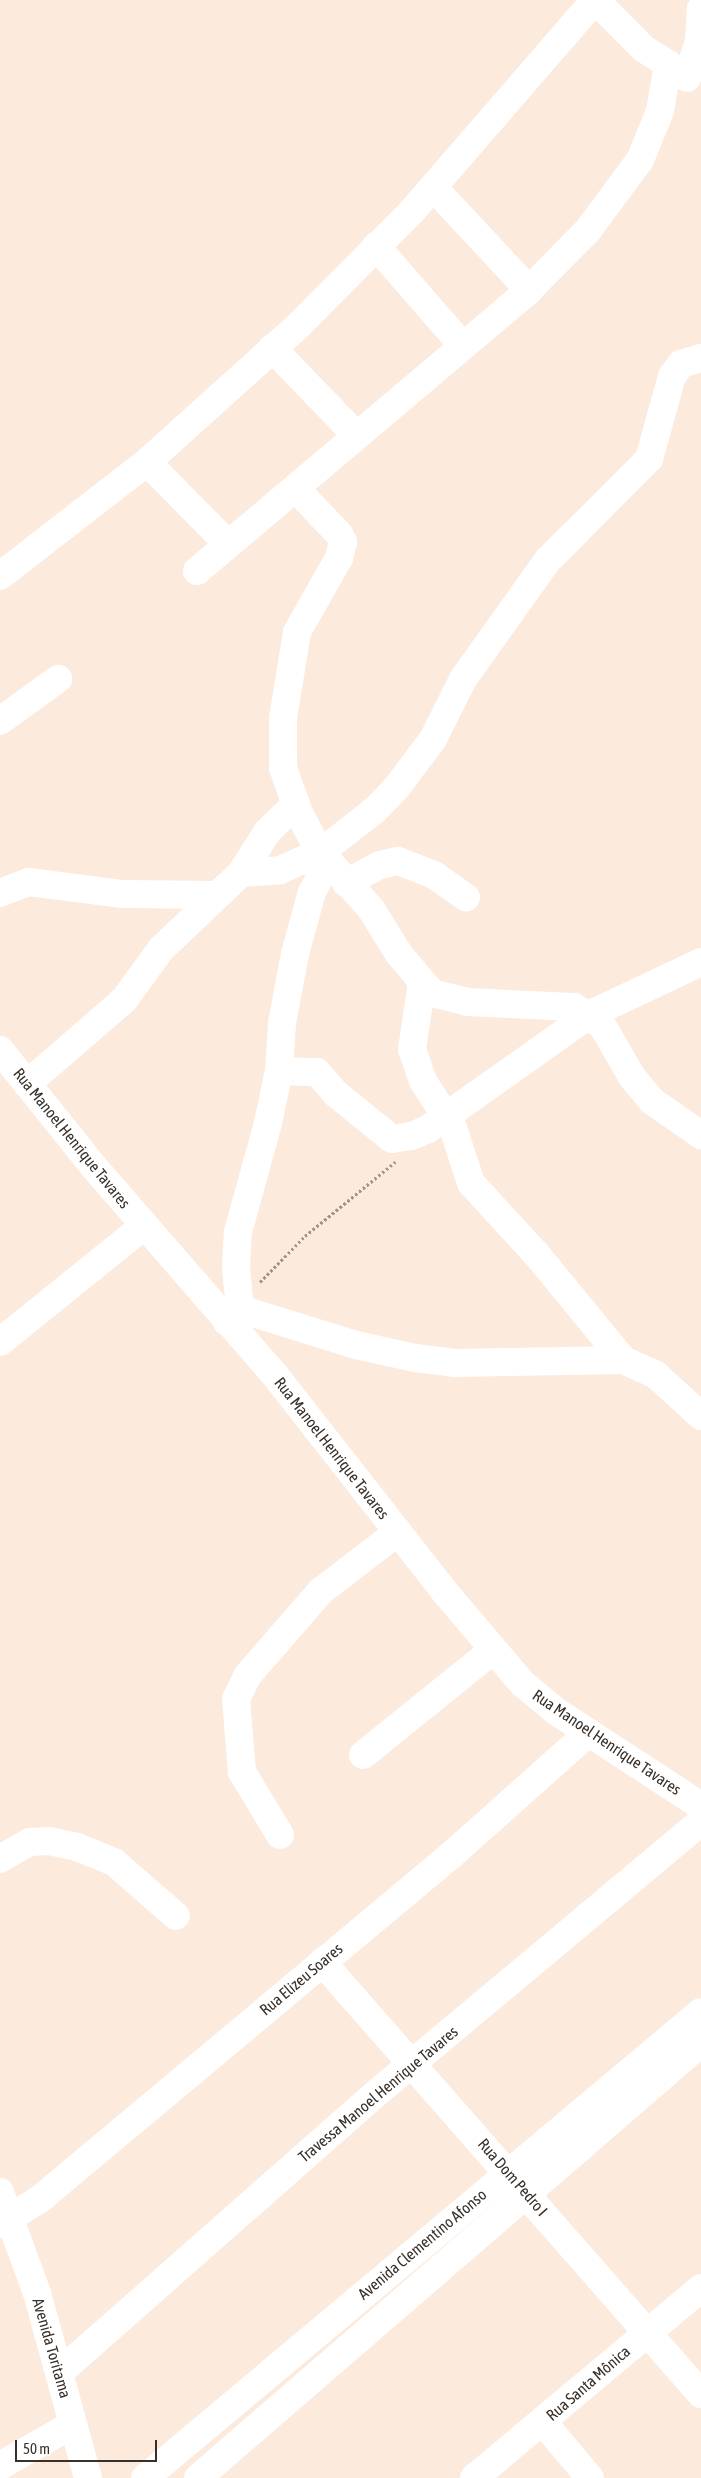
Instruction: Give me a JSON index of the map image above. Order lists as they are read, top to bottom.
{
  "streets": {
    "street": [
      "Rua Manoel Henrique Tavares",
      "Rua Elizeu Soares",
      "Travessa Manoel Henrique Tavares",
      "Rua Dom Pedro I",
      "Avenida Clementino Afonso",
      "Avenida Toritama",
      "Rua Santa Mônica"
    ]
  },
  "crossings": [
    ["Rua Manoel Henrique Tavares", "Rua Elizeu Soares"],
    ["Rua Elizeu Soares", "Rua Dom Pedro I"],
    ["Rua Elizeu Soares", "Avenida Toritama"],
    ["Travessa Manoel Henrique Tavares", "Rua Dom Pedro I"],
    ["Travessa Manoel Henrique Tavares", "Avenida Toritama"],
    ["Rua Dom Pedro I", "Avenida Clementino Afonso"],
    ["Rua Dom Pedro I", "Rua Santa Mônica"]
  ],
  "scale_bar": "50 m"
}
